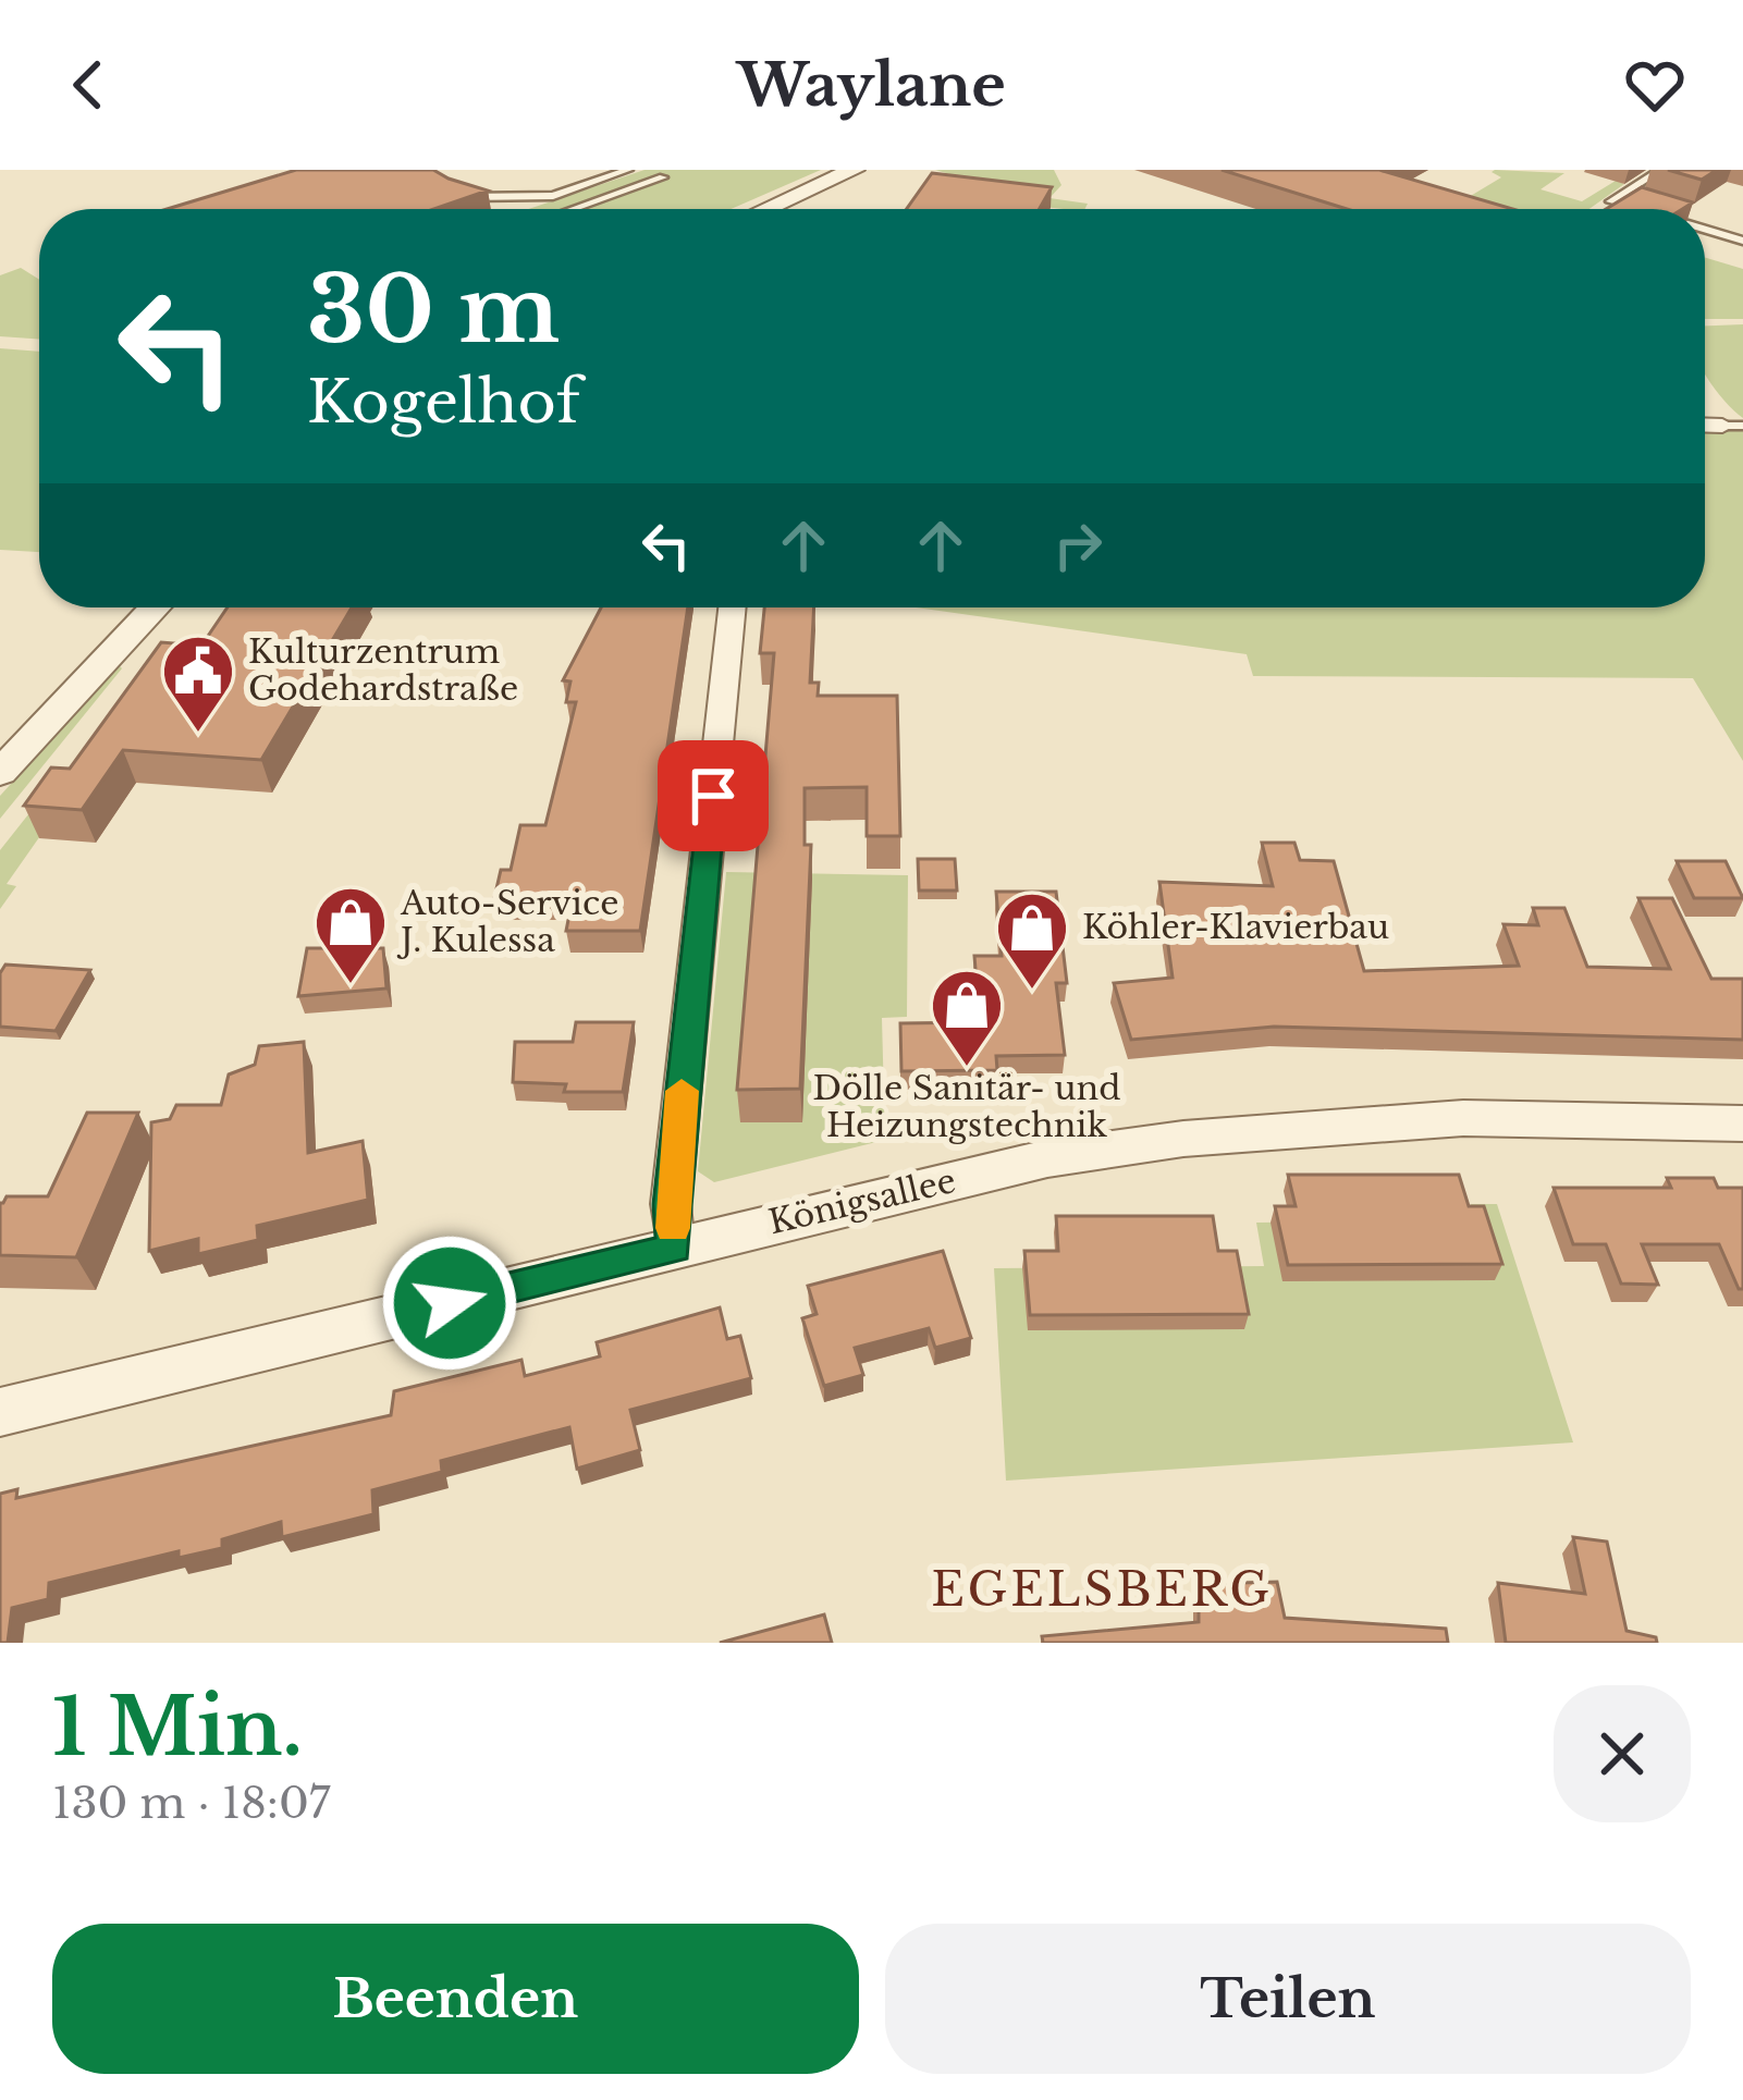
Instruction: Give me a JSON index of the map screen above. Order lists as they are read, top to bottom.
{
  "streets": {
    "street": ["Königsallee"]
  },
  "districts": ["EGELSBERG"],
  "places": {
    "public building": ["Kulturzentrum Godehardstraße"],
    "shop": ["Auto-Service J. Kulessa", "Köhler-Klavierbau", "Dölle Sanitär- und Heizungstechnik"]
  },
  "page": {
    "header": "Waylane",
    "turn": ["30 m", "Kogelhof"],
    "heading": ["1 Min.", "130 m · 18:07"],
    "buttons": ["Beenden", "Teilen"]
  }
}
